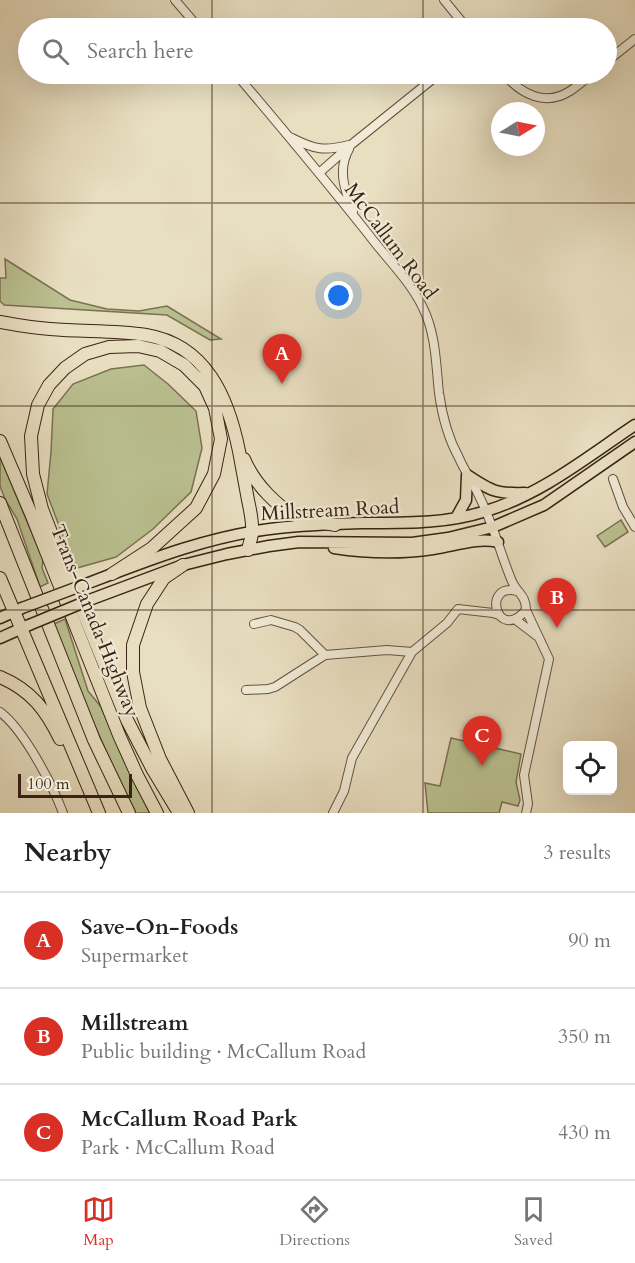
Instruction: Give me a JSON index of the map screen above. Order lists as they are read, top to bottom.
{
  "streets": {
    "highway": ["Trans-Canada Highway"],
    "main road": ["Millstream Road"],
    "street": ["McCallum Road"]
  },
  "crossings": [
    ["McCallum Road", "Millstream Road"]
  ],
  "scale_bar": "100 m",
  "north": "right",
  "page": {
    "search": "Search here",
    "pins": ["A", "B", "C"],
    "scale": "100 m",
    "heading": ["Nearby", "3 results"],
    "list": [
      {
        "mark": "A",
        "name": "Save-On-Foods",
        "note": "Supermarket",
        "value": "90 m"
      },
      {
        "mark": "B",
        "name": "Millstream",
        "note": "Public building · McCallum Road",
        "value": "350 m"
      },
      {
        "mark": "C",
        "name": "McCallum Road Park",
        "note": "Park · McCallum Road",
        "value": "430 m"
      }
    ],
    "nav": ["Map", "Directions", "Saved"]
  }
}
